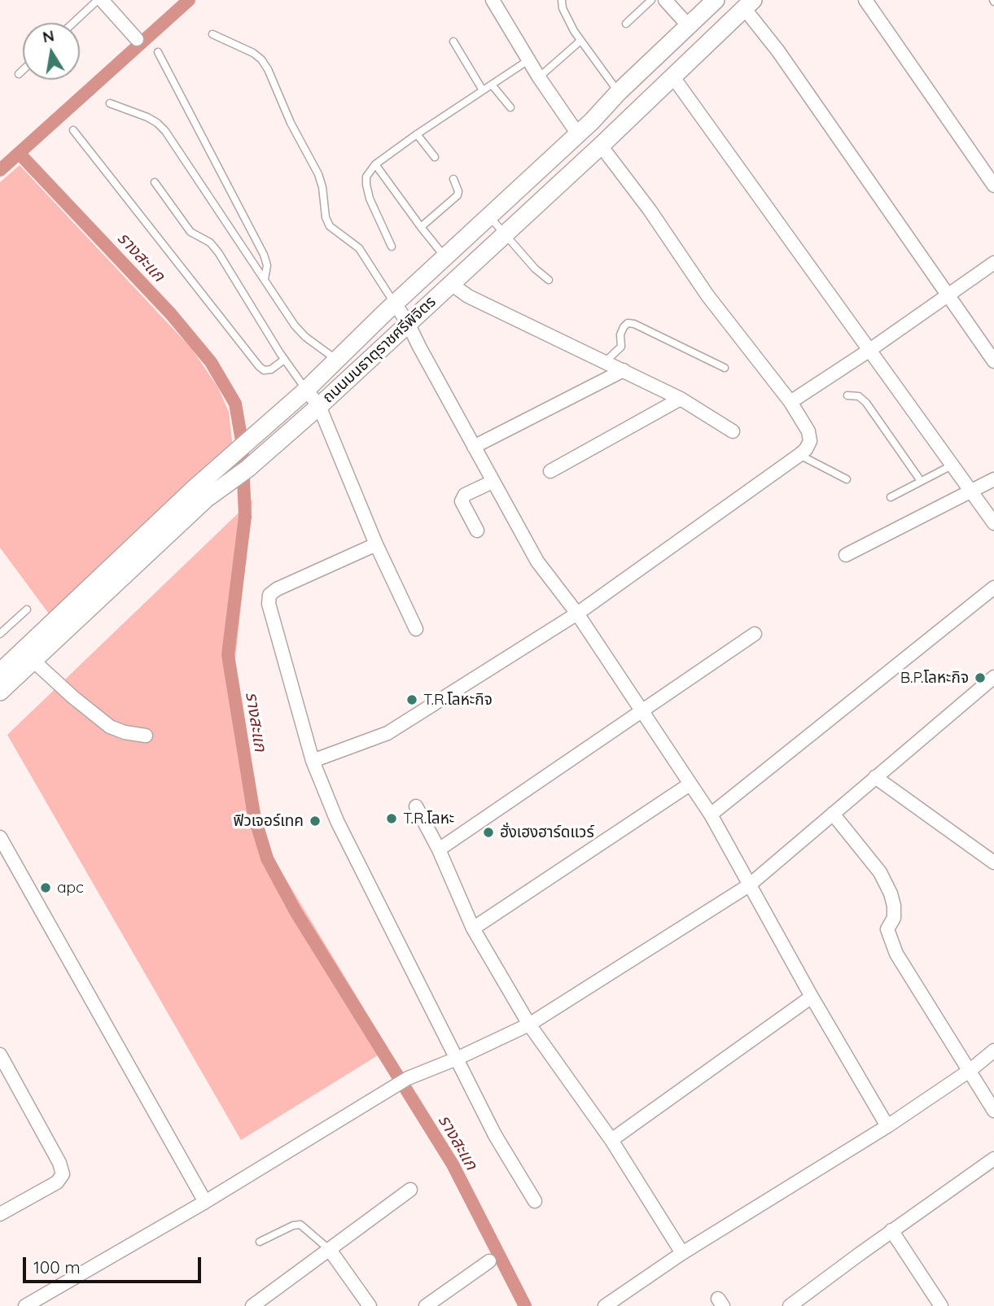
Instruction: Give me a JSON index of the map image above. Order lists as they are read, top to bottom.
{
  "streets": {
    "street": ["ถนนมนธาตุราชศรีพิจิตร"]
  },
  "water": ["รางสะแก"],
  "places": [
    "B.P.โลหะกิจ",
    "T.R.โลหะกิจ",
    "T.R.โลหะ",
    "ฟิวเจอร์เทค",
    "ฮั่งเฮงฮาร์ดแวร์",
    "apc"
  ],
  "scale_bar": "100 m",
  "north": "top"
}
